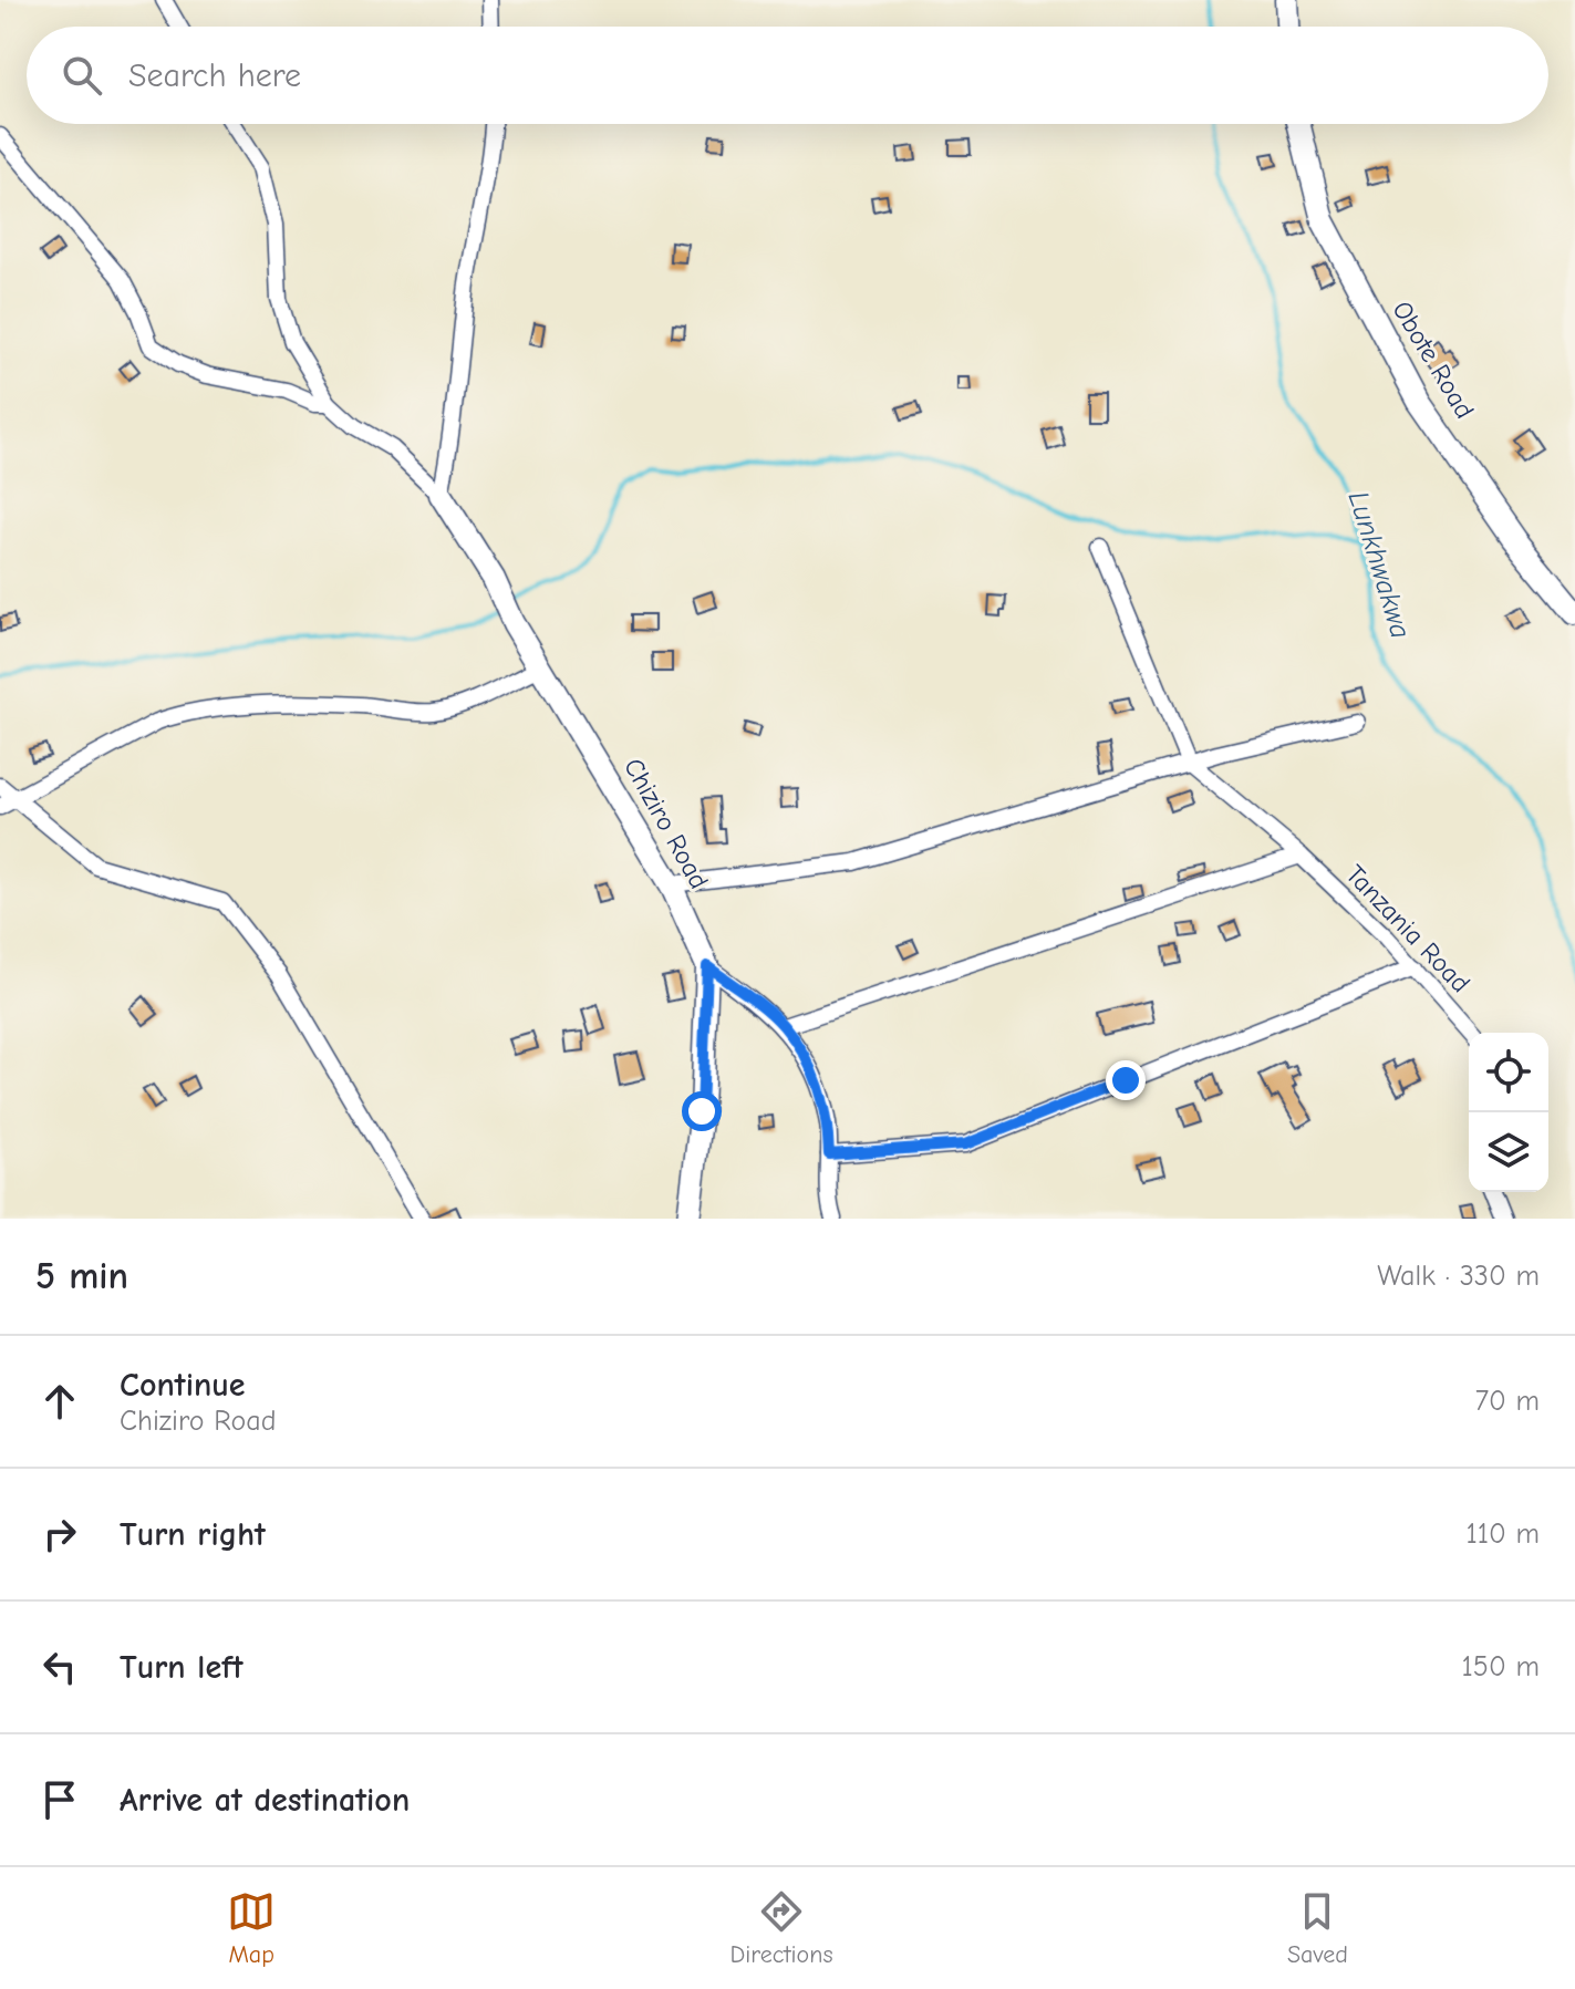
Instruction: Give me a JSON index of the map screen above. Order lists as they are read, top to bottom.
{
  "streets": {
    "street": ["Obote Road", "Chiziro Road", "Tanzania Road"]
  },
  "water": ["Lunkhwakwa"],
  "page": {
    "search": "Search here",
    "heading": ["5 min", "Walk · 330 m"],
    "list": [
      ["Continue", "Chiziro Road", "70 m"],
      ["Turn right", "110 m"],
      ["Turn left", "150 m"],
      "Arrive at destination"
    ],
    "nav": ["Map", "Directions", "Saved"]
  }
}
